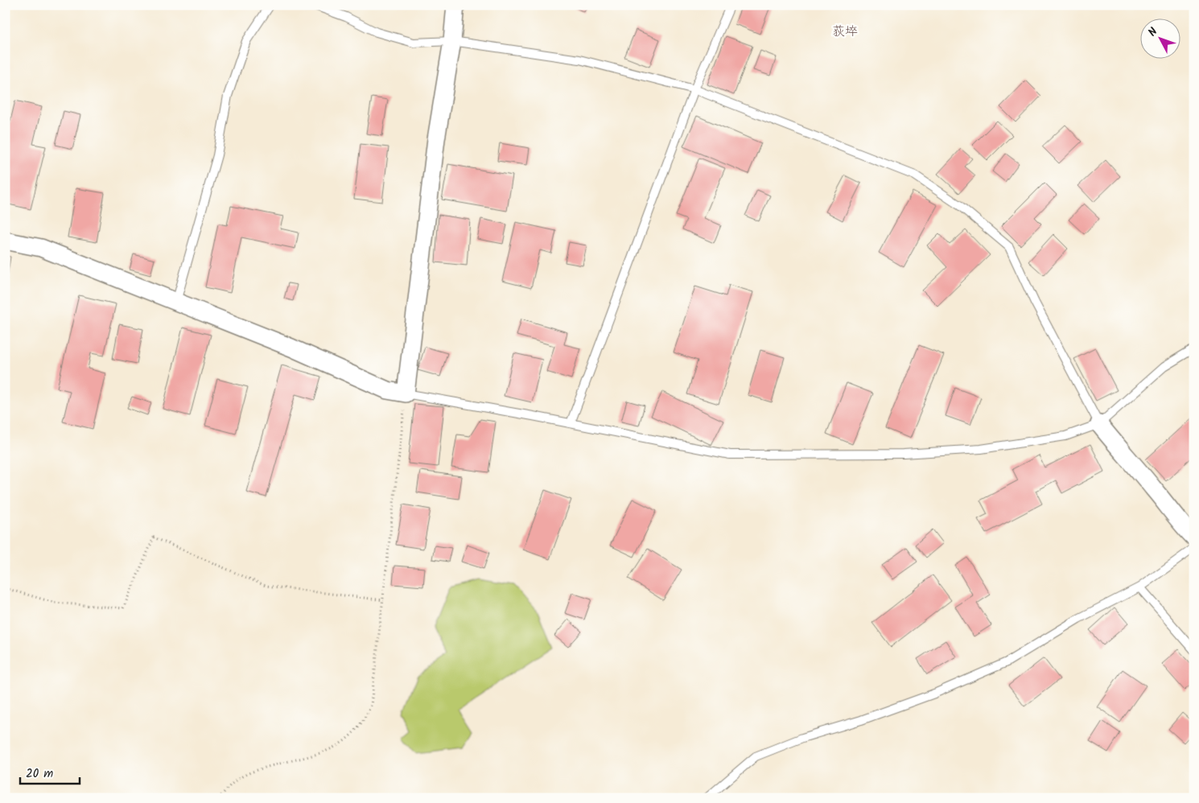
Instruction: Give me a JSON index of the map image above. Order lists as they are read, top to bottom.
{
  "districts": ["荻埣"],
  "scale_bar": "20 m",
  "north": "top left"
}
